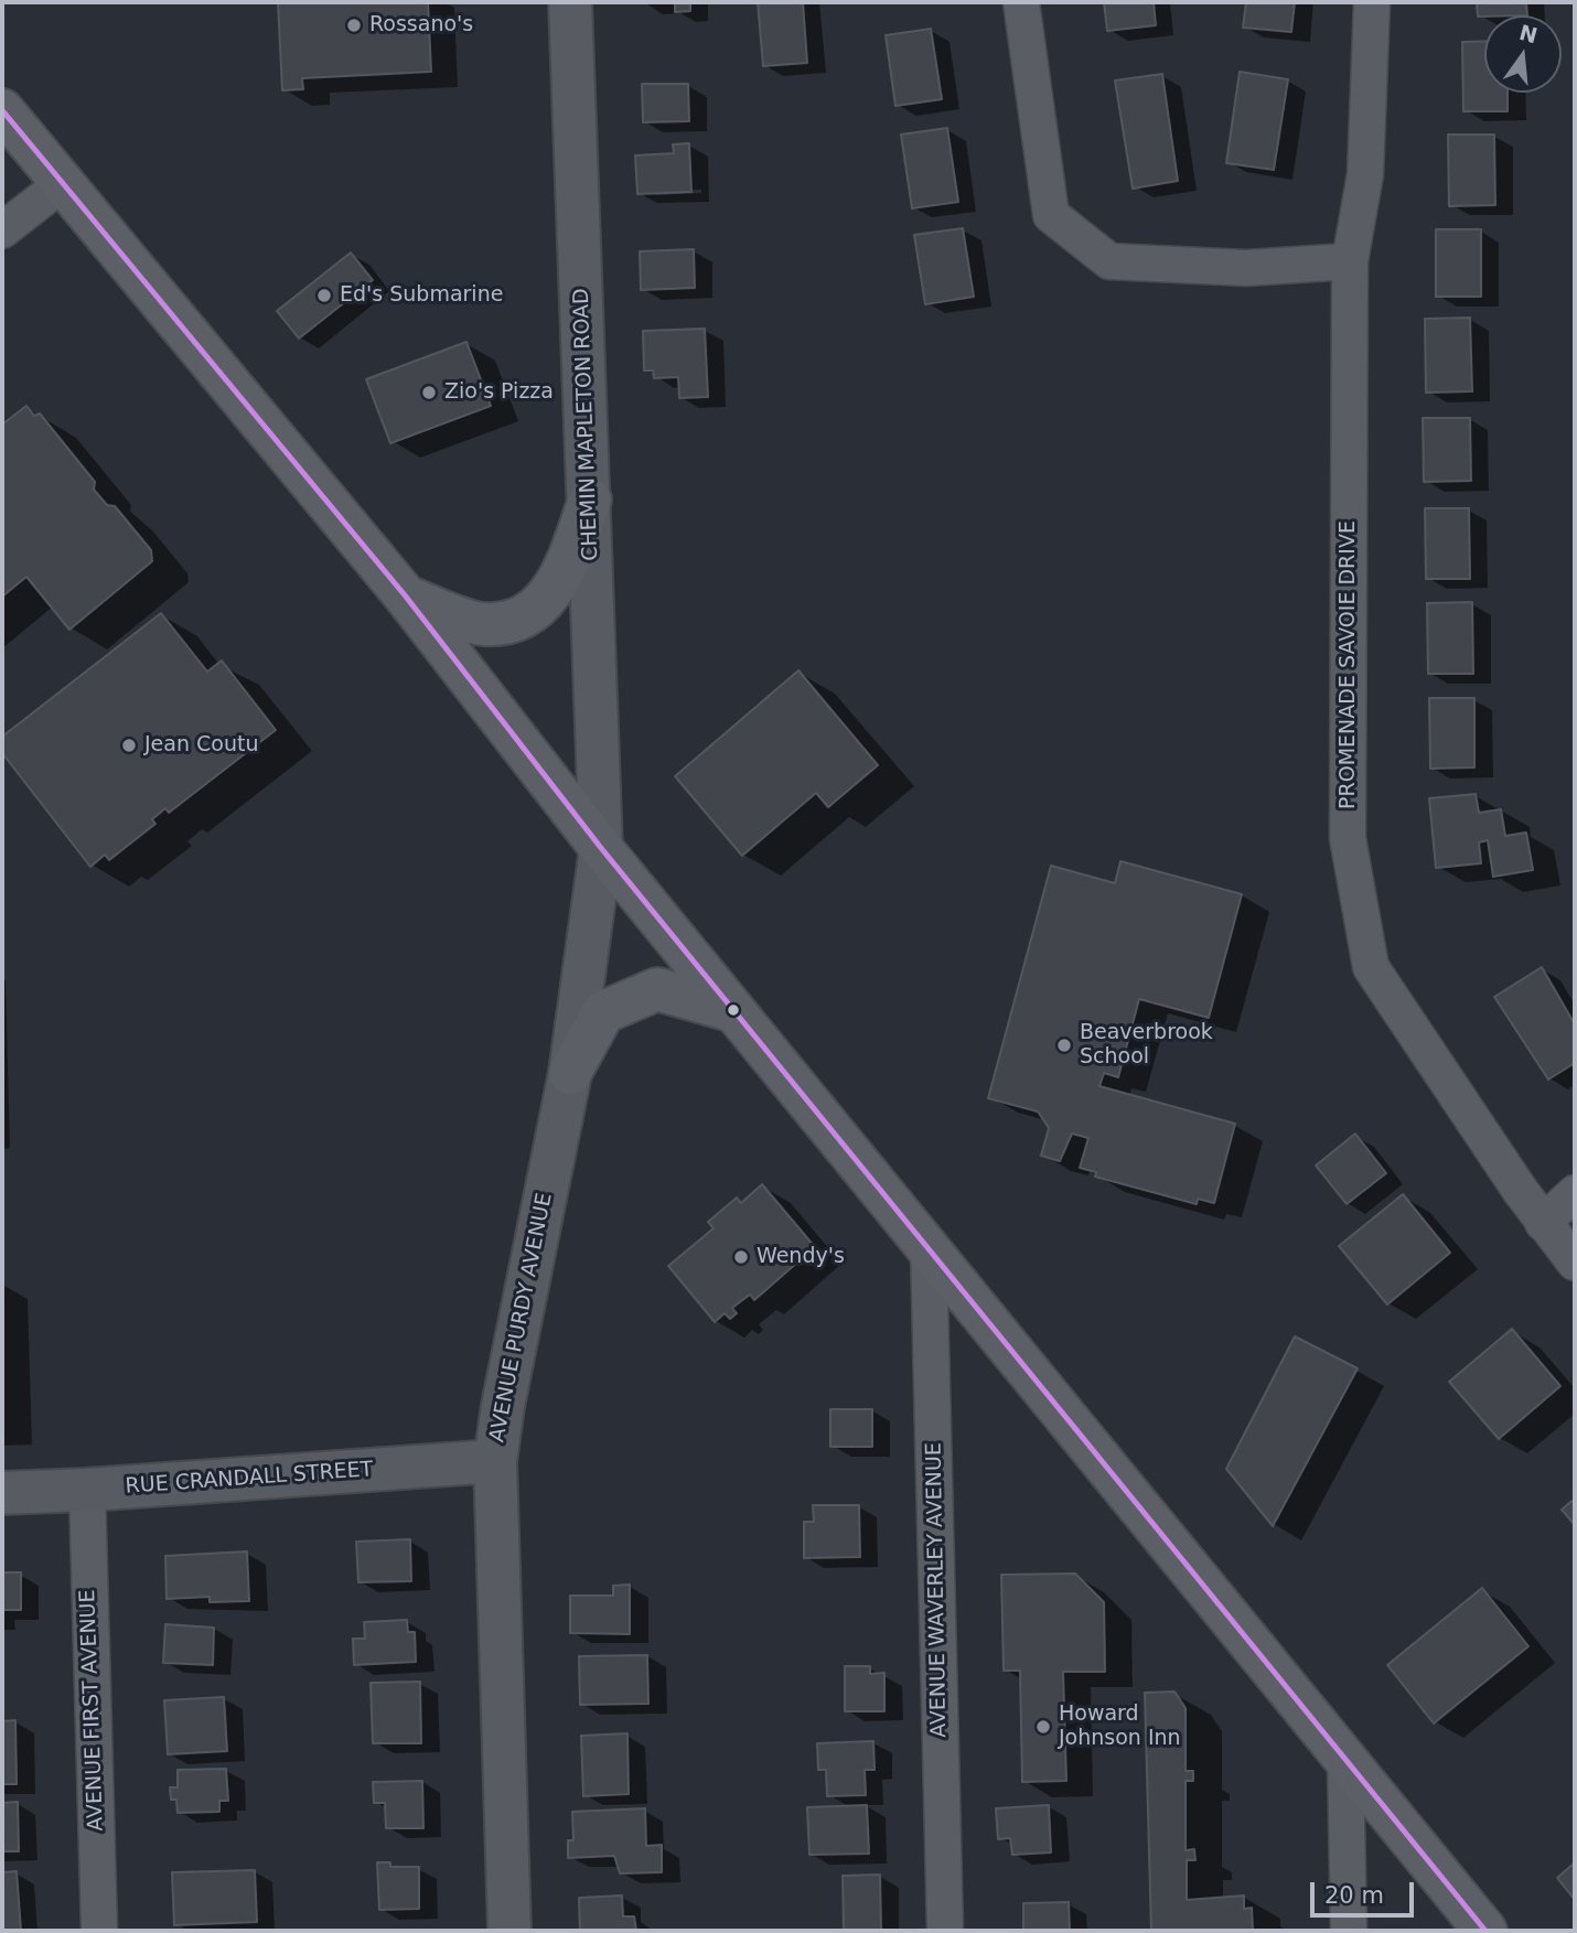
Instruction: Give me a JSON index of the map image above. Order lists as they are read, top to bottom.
{
  "streets": {
    "street": [
      "CHEMIN MAPLETON ROAD",
      "PROMENADE SAVOIE DRIVE",
      "AVENUE PURDY AVENUE",
      "RUE CRANDALL STREET",
      "AVENUE WAVERLEY AVENUE",
      "AVENUE FIRST AVENUE"
    ]
  },
  "crossings": [
    ["CHEMIN MAPLETON ROAD", "AVENUE PURDY AVENUE"],
    ["AVENUE PURDY AVENUE", "RUE CRANDALL STREET"],
    ["RUE CRANDALL STREET", "AVENUE FIRST AVENUE"]
  ],
  "places": [
    "Rossano's",
    "Ed's Submarine",
    "Zio's Pizza",
    "Jean Coutu",
    "Beaverbrook School",
    "Wendy's",
    "Howard Johnson Inn"
  ],
  "scale_bar": "20 m",
  "north": "top"
}
